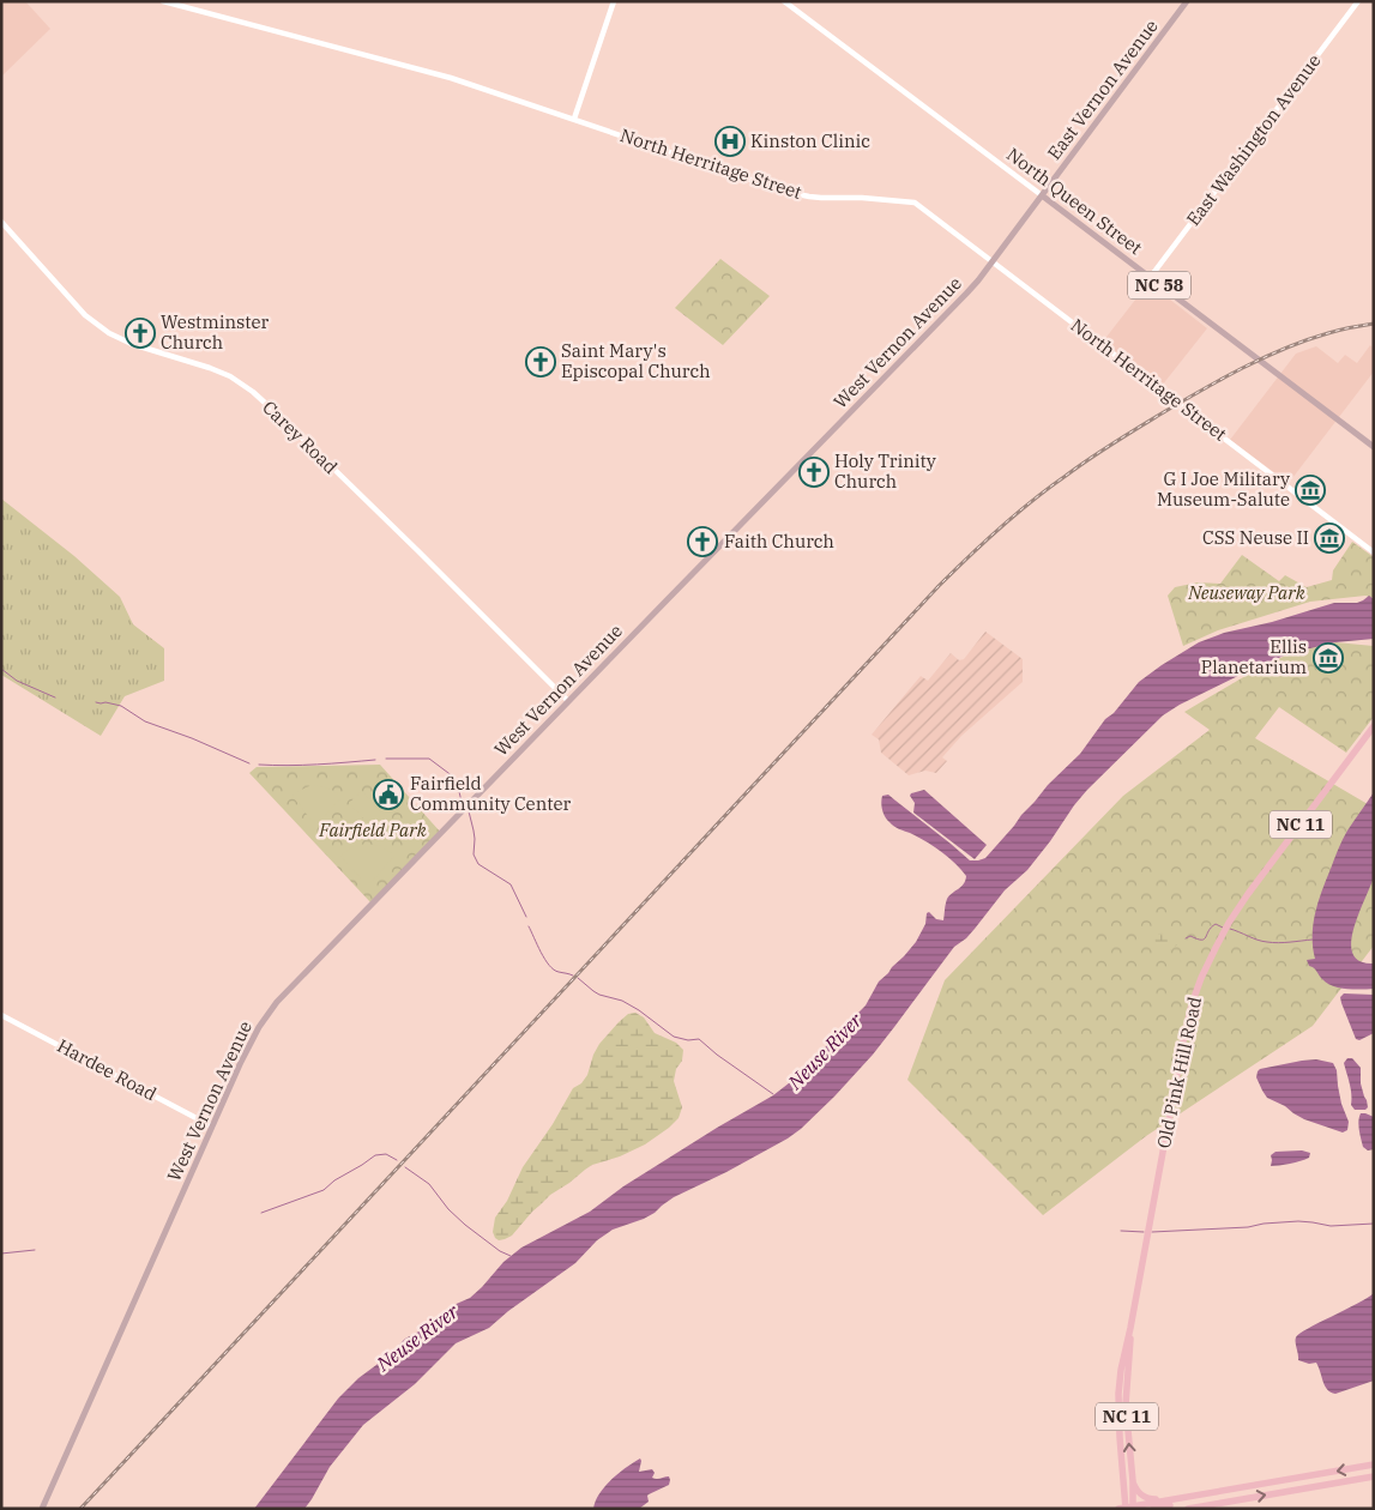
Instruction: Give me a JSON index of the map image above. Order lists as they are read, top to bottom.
{
  "streets": {
    "highway": ["NC 11", "Old Pink Hill Road"],
    "main road": [
      "East Vernon Avenue",
      "North Queen Street",
      "NC 58",
      "West Vernon Avenue"
    ],
    "street": [
      "East Washington Avenue",
      "North Herritage Street",
      "Carey Road",
      "Hardee Road"
    ]
  },
  "crossings": [
    ["East Vernon Avenue", "North Queen Street"],
    ["East Vernon Avenue", "West Vernon Avenue"],
    ["East Washington Avenue", "North Queen Street"],
    ["North Herritage Street", "West Vernon Avenue"],
    ["North Queen Street", "West Vernon Avenue"],
    ["West Vernon Avenue", "Carey Road"],
    ["West Vernon Avenue", "Hardee Road"]
  ],
  "water": ["Neuse River"],
  "parks": ["Neuseway Park", "Fairfield Park"],
  "places": {
    "hospital": ["Kinston Clinic"],
    "church": [
      "Westminster Church",
      "Saint Mary's Episcopal Church",
      "Holy Trinity Church",
      "Faith Church"
    ],
    "museum": ["G I Joe Military Museum-Salute", "CSS Neuse II", "Ellis Planetarium"],
    "public building": ["Fairfield Community Center"]
  }
}
